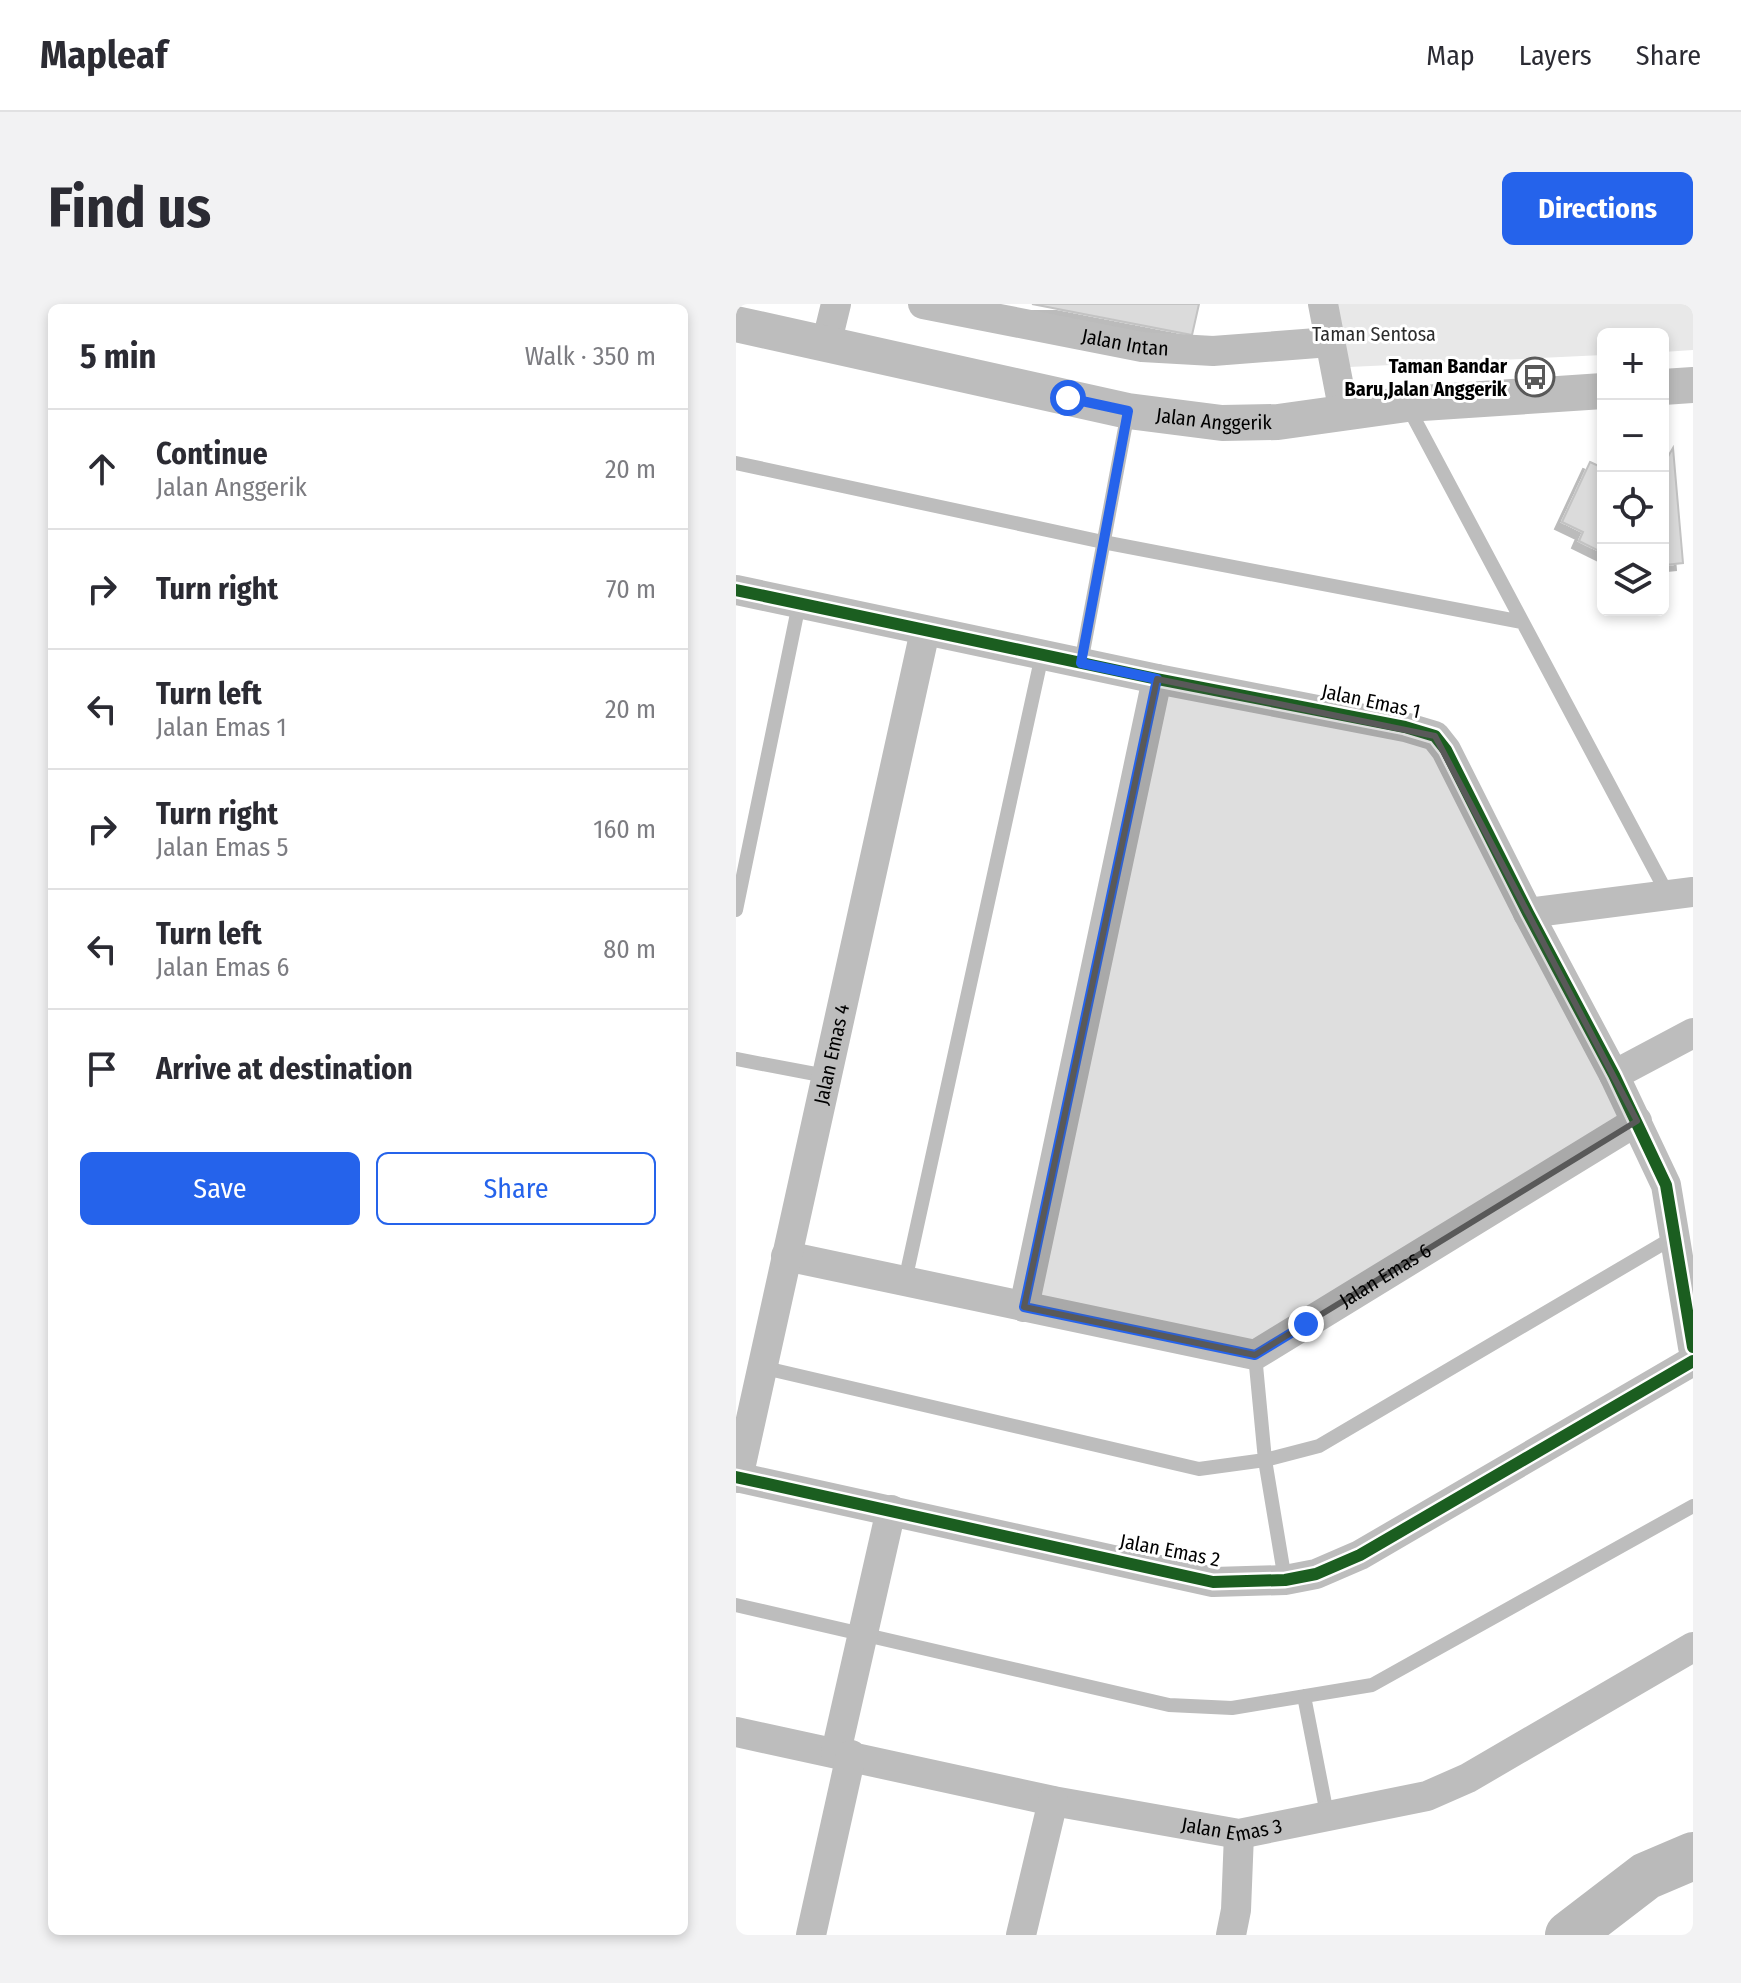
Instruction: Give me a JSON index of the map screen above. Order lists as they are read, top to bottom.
{
  "streets": {
    "street": [
      "Jalan Intan",
      "Jalan Anggerik",
      "Jalan Emas 1",
      "Jalan Emas 4",
      "Jalan Emas 6",
      "Jalan Emas 2",
      "Jalan Emas 3"
    ]
  },
  "crossings": [
    ["Jalan Emas 1", "Jalan Emas 4"],
    ["Jalan Emas 1", "Jalan Emas 6"],
    ["Jalan Emas 4", "Jalan Emas 2"]
  ],
  "parks": ["Taman Sentosa"],
  "places": {
    "bus stop": ["Taman Bandar Baru,Jalan Anggerik"]
  },
  "page": {
    "header": "Mapleaf",
    "nav": ["Map", "Layers", "Share"],
    "buttons": [
      "Directions",
      ["Save", "Share"]
    ],
    "title": "Find us",
    "heading": ["5 min", "Walk · 350 m"],
    "map_buttons": ["+", "−"],
    "list": [
      ["Continue", "Jalan Anggerik", "20 m"],
      ["Turn right", "70 m"],
      ["Turn left", "Jalan Emas 1", "20 m"],
      ["Turn right", "Jalan Emas 5", "160 m"],
      ["Turn left", "Jalan Emas 6", "80 m"],
      "Arrive at destination"
    ]
  }
}
